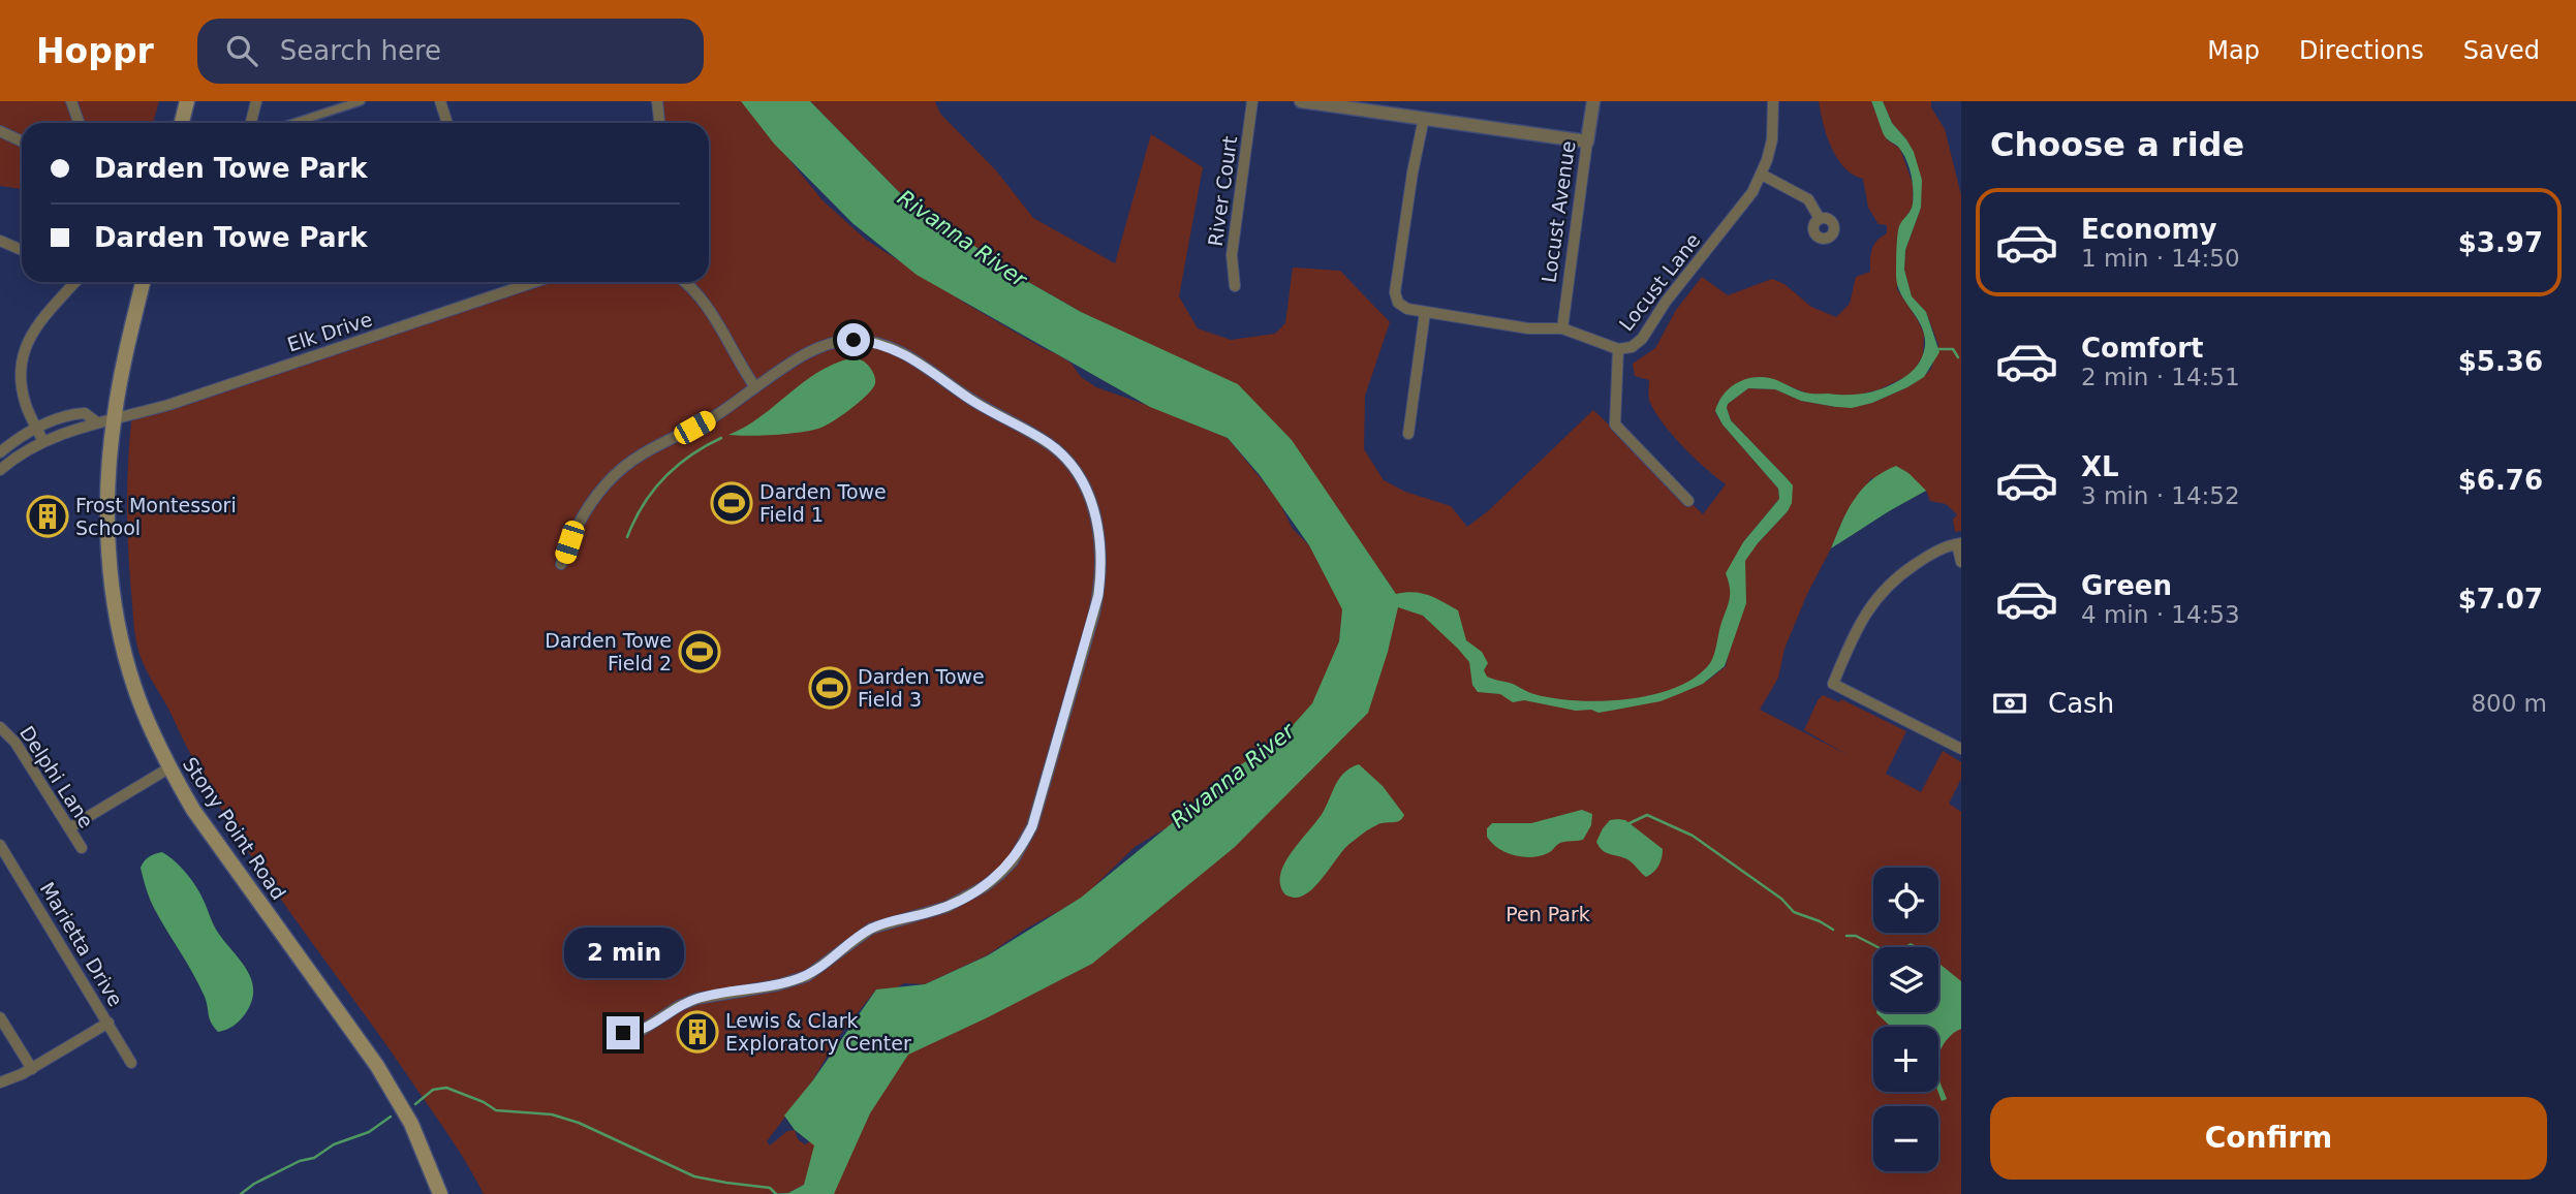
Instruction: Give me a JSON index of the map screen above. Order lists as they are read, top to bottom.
{
  "streets": {
    "main road": ["Stony Point Road"],
    "street": [
      "River Court",
      "Locust Avenue",
      "Locust Lane",
      "Elk Drive",
      "Delphi Lane",
      "Marietta Drive"
    ]
  },
  "crossings": [
    ["Locust Avenue", "Locust Lane"],
    ["Elk Drive", "Stony Point Road"]
  ],
  "water": ["Rivanna River"],
  "parks": ["Pen Park"],
  "places": {
    "sports": ["Darden Towe Field 1", "Darden Towe Field 2", "Darden Towe Field 3"],
    "building": ["Frost Montessori School", "Lewis & Clark Exploratory Center"]
  },
  "page": {
    "header": "Hoppr",
    "search": "Search here",
    "nav": ["Map", "Directions", "Saved"],
    "heading": "Choose a ride",
    "banner": ["Darden Towe Park", "Darden Towe Park"],
    "list": [
      {
        "name": "Economy",
        "note": "1 min · 14:50",
        "value": "$3.97"
      },
      {
        "name": "Comfort",
        "note": "2 min · 14:51",
        "value": "$5.36"
      },
      {
        "name": "XL",
        "note": "3 min · 14:52",
        "value": "$6.76"
      },
      {
        "name": "Green",
        "note": "4 min · 14:53",
        "value": "$7.07"
      }
    ],
    "pay": ["Cash", "800 m"],
    "map_buttons": ["+", "−"],
    "bubble": "2 min",
    "buttons": "Confirm"
  }
}
